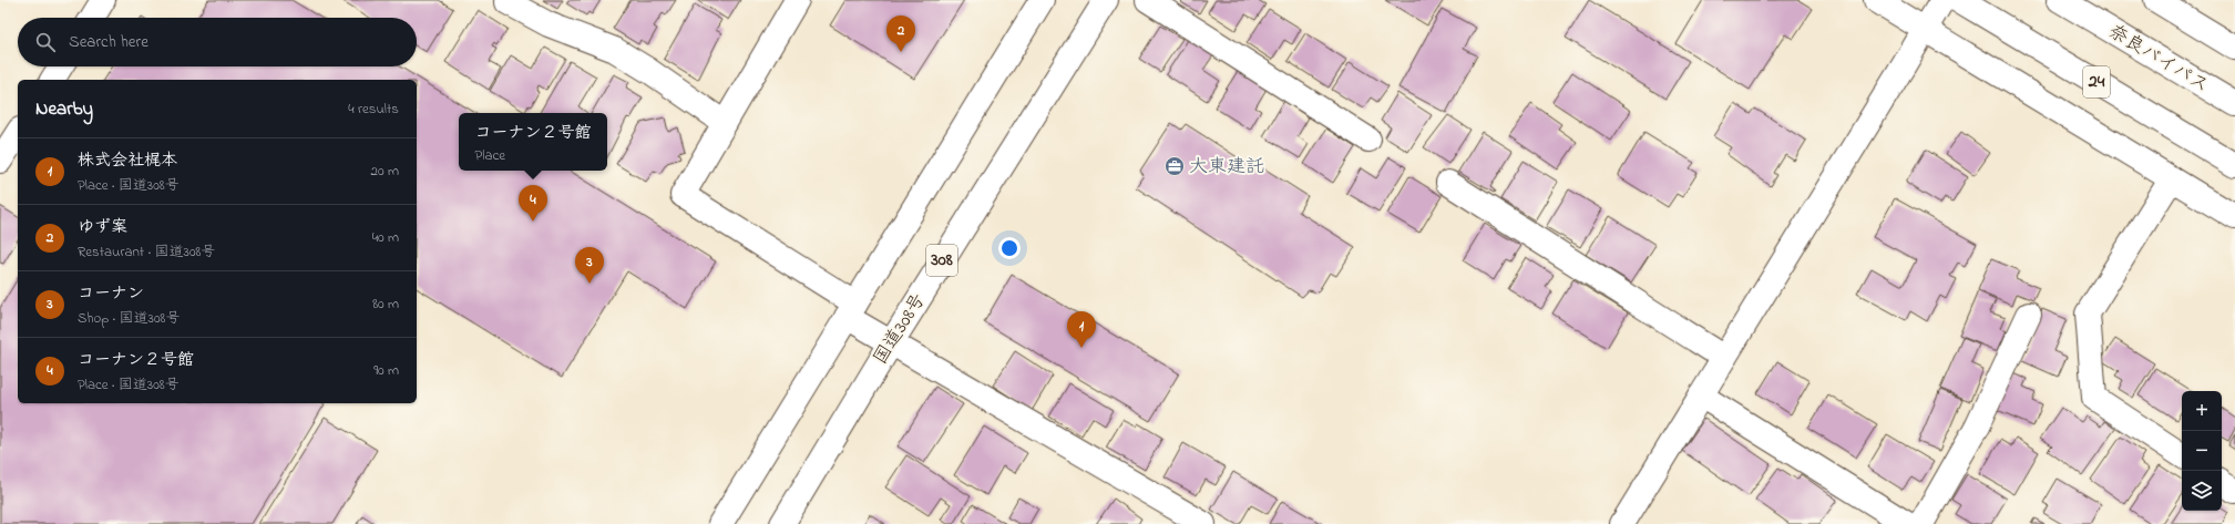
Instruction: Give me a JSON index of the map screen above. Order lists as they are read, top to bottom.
{
  "streets": {
    "main road": [
      "奈良バイパス",
      "24",
      "308",
      "国道308号"
    ]
  },
  "places": {
    "office": ["大東建託"]
  },
  "page": {
    "pins": [
      "2",
      "4",
      "3",
      "1"
    ],
    "search": "Search here",
    "heading": ["Nearby", "4 results"],
    "popup": ["コーナン２号館", "Place"],
    "list": [
      {
        "mark": "1",
        "name": "株式会社梶本",
        "note": "Place · 国道308号",
        "value": "20 m"
      },
      {
        "mark": "2",
        "name": "ゆず案",
        "note": "Restaurant · 国道308号",
        "value": "40 m"
      },
      {
        "mark": "3",
        "name": "コーナン",
        "note": "Shop · 国道308号",
        "value": "80 m"
      },
      {
        "mark": "4",
        "name": "コーナン２号館",
        "note": "Place · 国道308号",
        "value": "90 m"
      }
    ],
    "map_buttons": ["+", "−"]
  }
}
